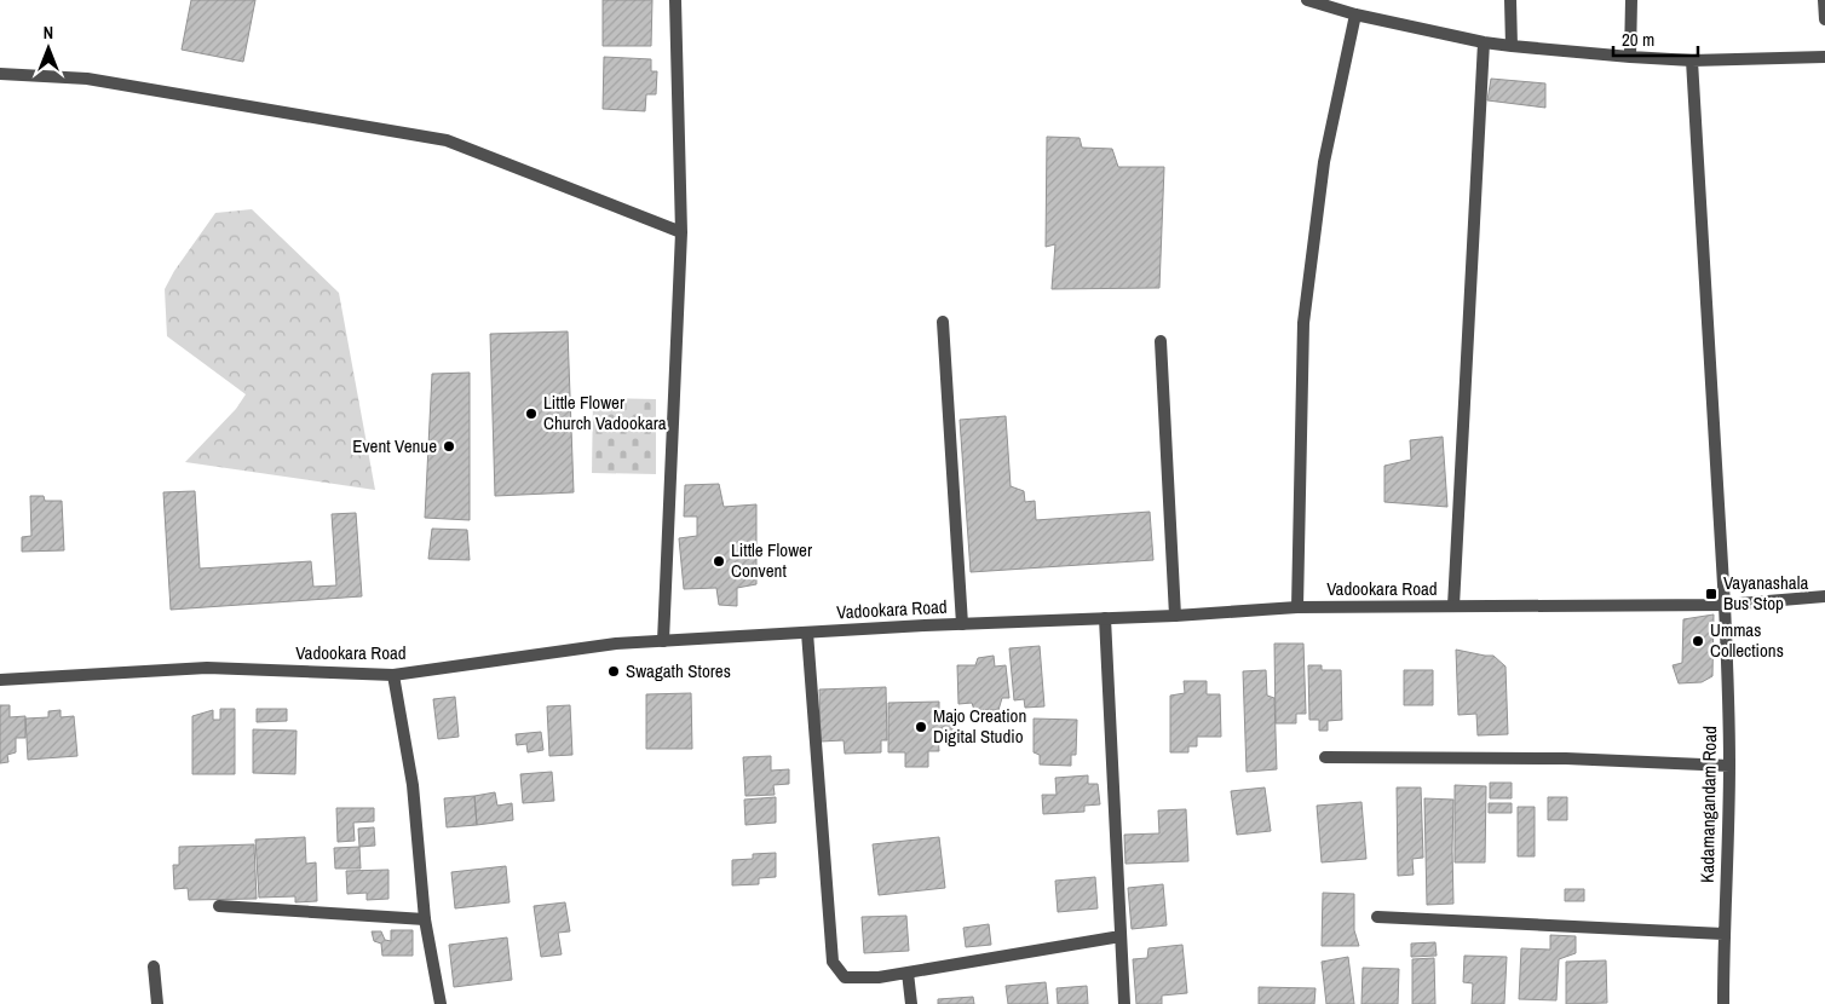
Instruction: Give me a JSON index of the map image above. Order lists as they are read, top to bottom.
{
  "streets": {
    "street": ["Vadookara Road", "Kadamangandam Road"]
  },
  "crossings": [
    ["Vadookara Road", "Kadamangandam Road"]
  ],
  "places": {
    "other": [
      "Little Flower Church Vadookara",
      "Event Venue",
      "Little Flower Convent",
      "Ummas Collections",
      "Swagath Stores",
      "Majo Creation Digital Studio"
    ],
    "transit": ["Vayanashala Bus Stop"]
  },
  "scale_bar": "20 m",
  "north": "top"
}
